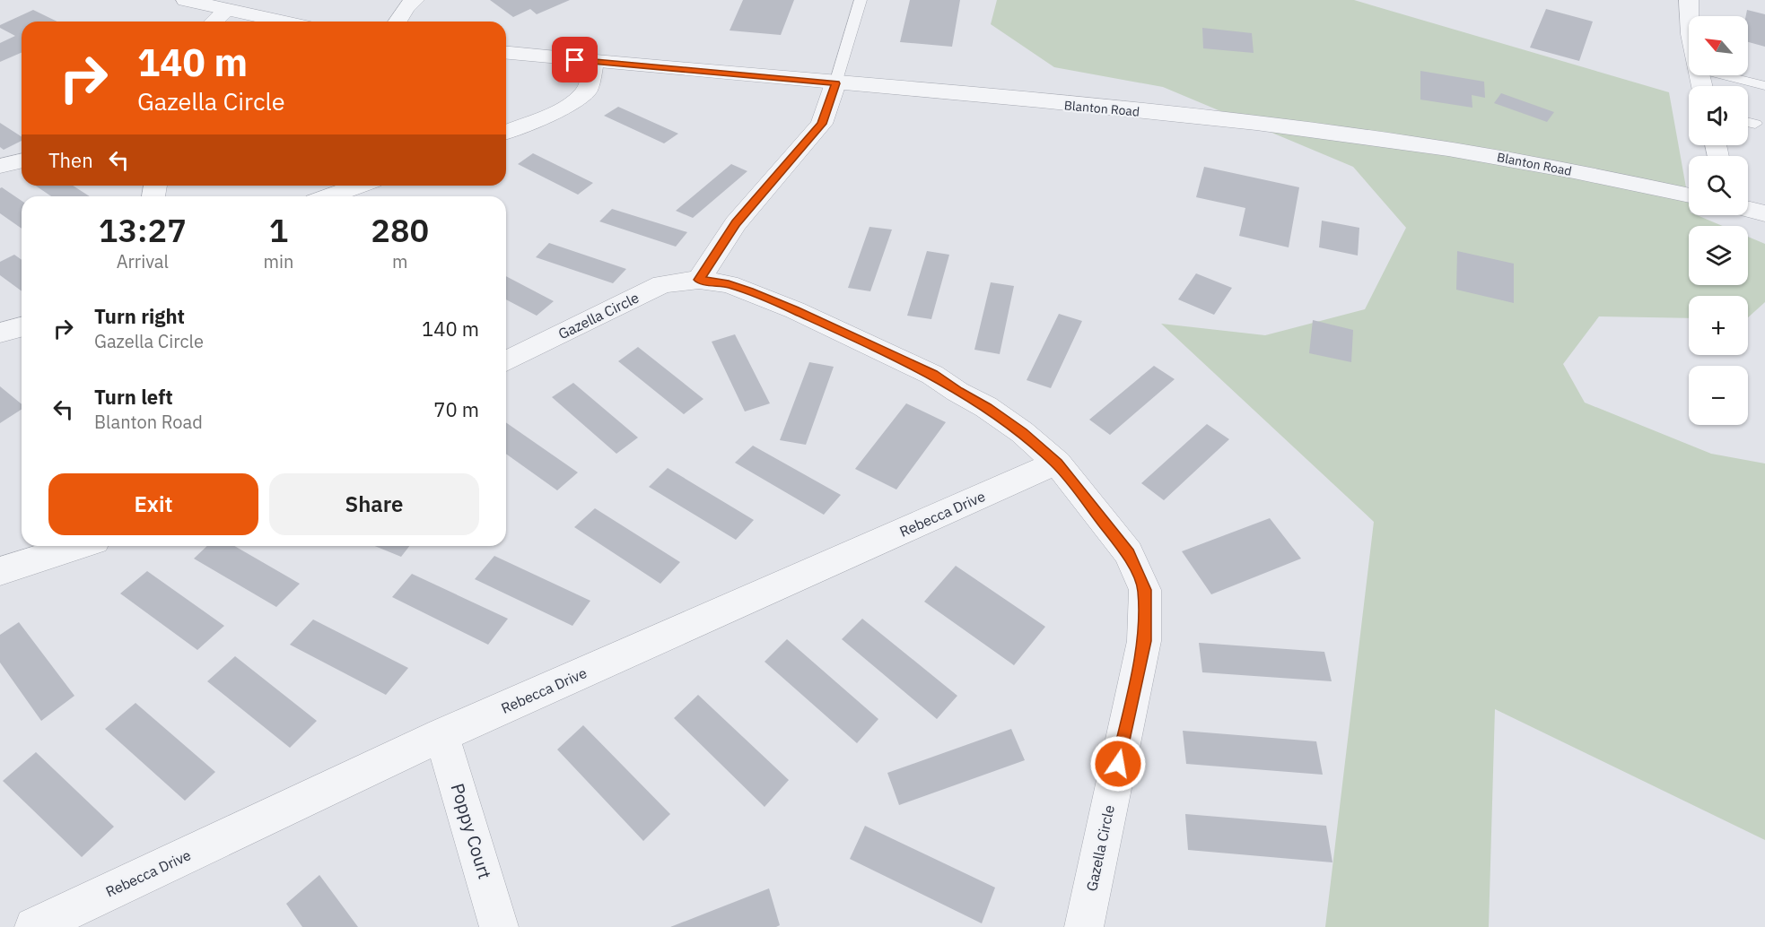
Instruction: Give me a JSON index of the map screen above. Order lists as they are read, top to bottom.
{
  "streets": {
    "street": [
      "Blanton Road",
      "Gazella Circle",
      "Rebecca Drive",
      "Poppy Court"
    ]
  },
  "crossings": [
    ["Gazella Circle", "Rebecca Drive"],
    ["Rebecca Drive", "Poppy Court"]
  ],
  "north": "top left",
  "page": {
    "map_buttons": ["+", "−"],
    "turn": ["140 m", "Gazella Circle"],
    "then": "Then",
    "eta": [
      "13:27",
      "Arrival",
      "1",
      "min",
      "280",
      "m"
    ],
    "list": [
      {
        "name": "Turn right",
        "note": "Gazella Circle",
        "value": "140 m"
      },
      {
        "name": "Turn left",
        "note": "Blanton Road",
        "value": "70 m"
      }
    ],
    "buttons": ["Exit", "Share"]
  }
}
